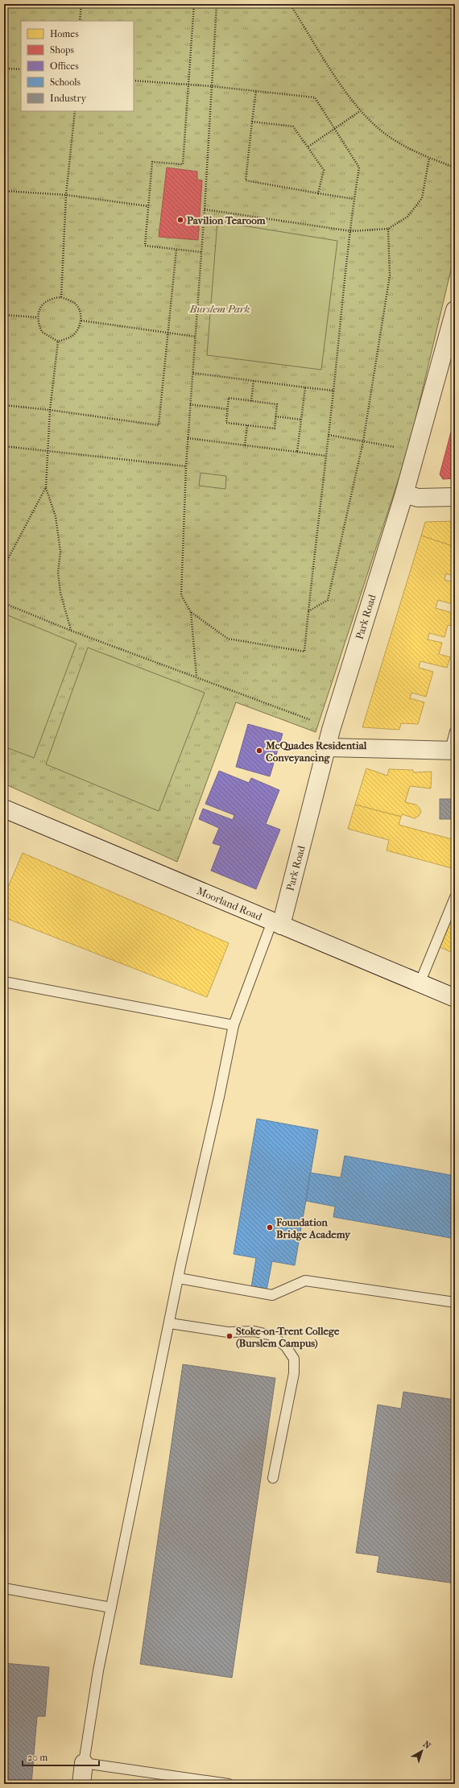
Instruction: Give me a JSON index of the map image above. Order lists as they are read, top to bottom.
{
  "streets": {
    "street": ["Park Road", "Moorland Road"]
  },
  "crossings": [
    ["Park Road", "Moorland Road"]
  ],
  "parks": ["Burslem Park"],
  "places": [
    "Pavilion Tearoom",
    "McQuades Residential Conveyancing",
    "Foundation Bridge Academy",
    "Stoke-on-Trent College (Burslem Campus)"
  ],
  "legend": [
    "Homes",
    "Shops",
    "Offices",
    "Schools",
    "Industry"
  ],
  "scale_bar": "20 m",
  "north": "top right"
}
